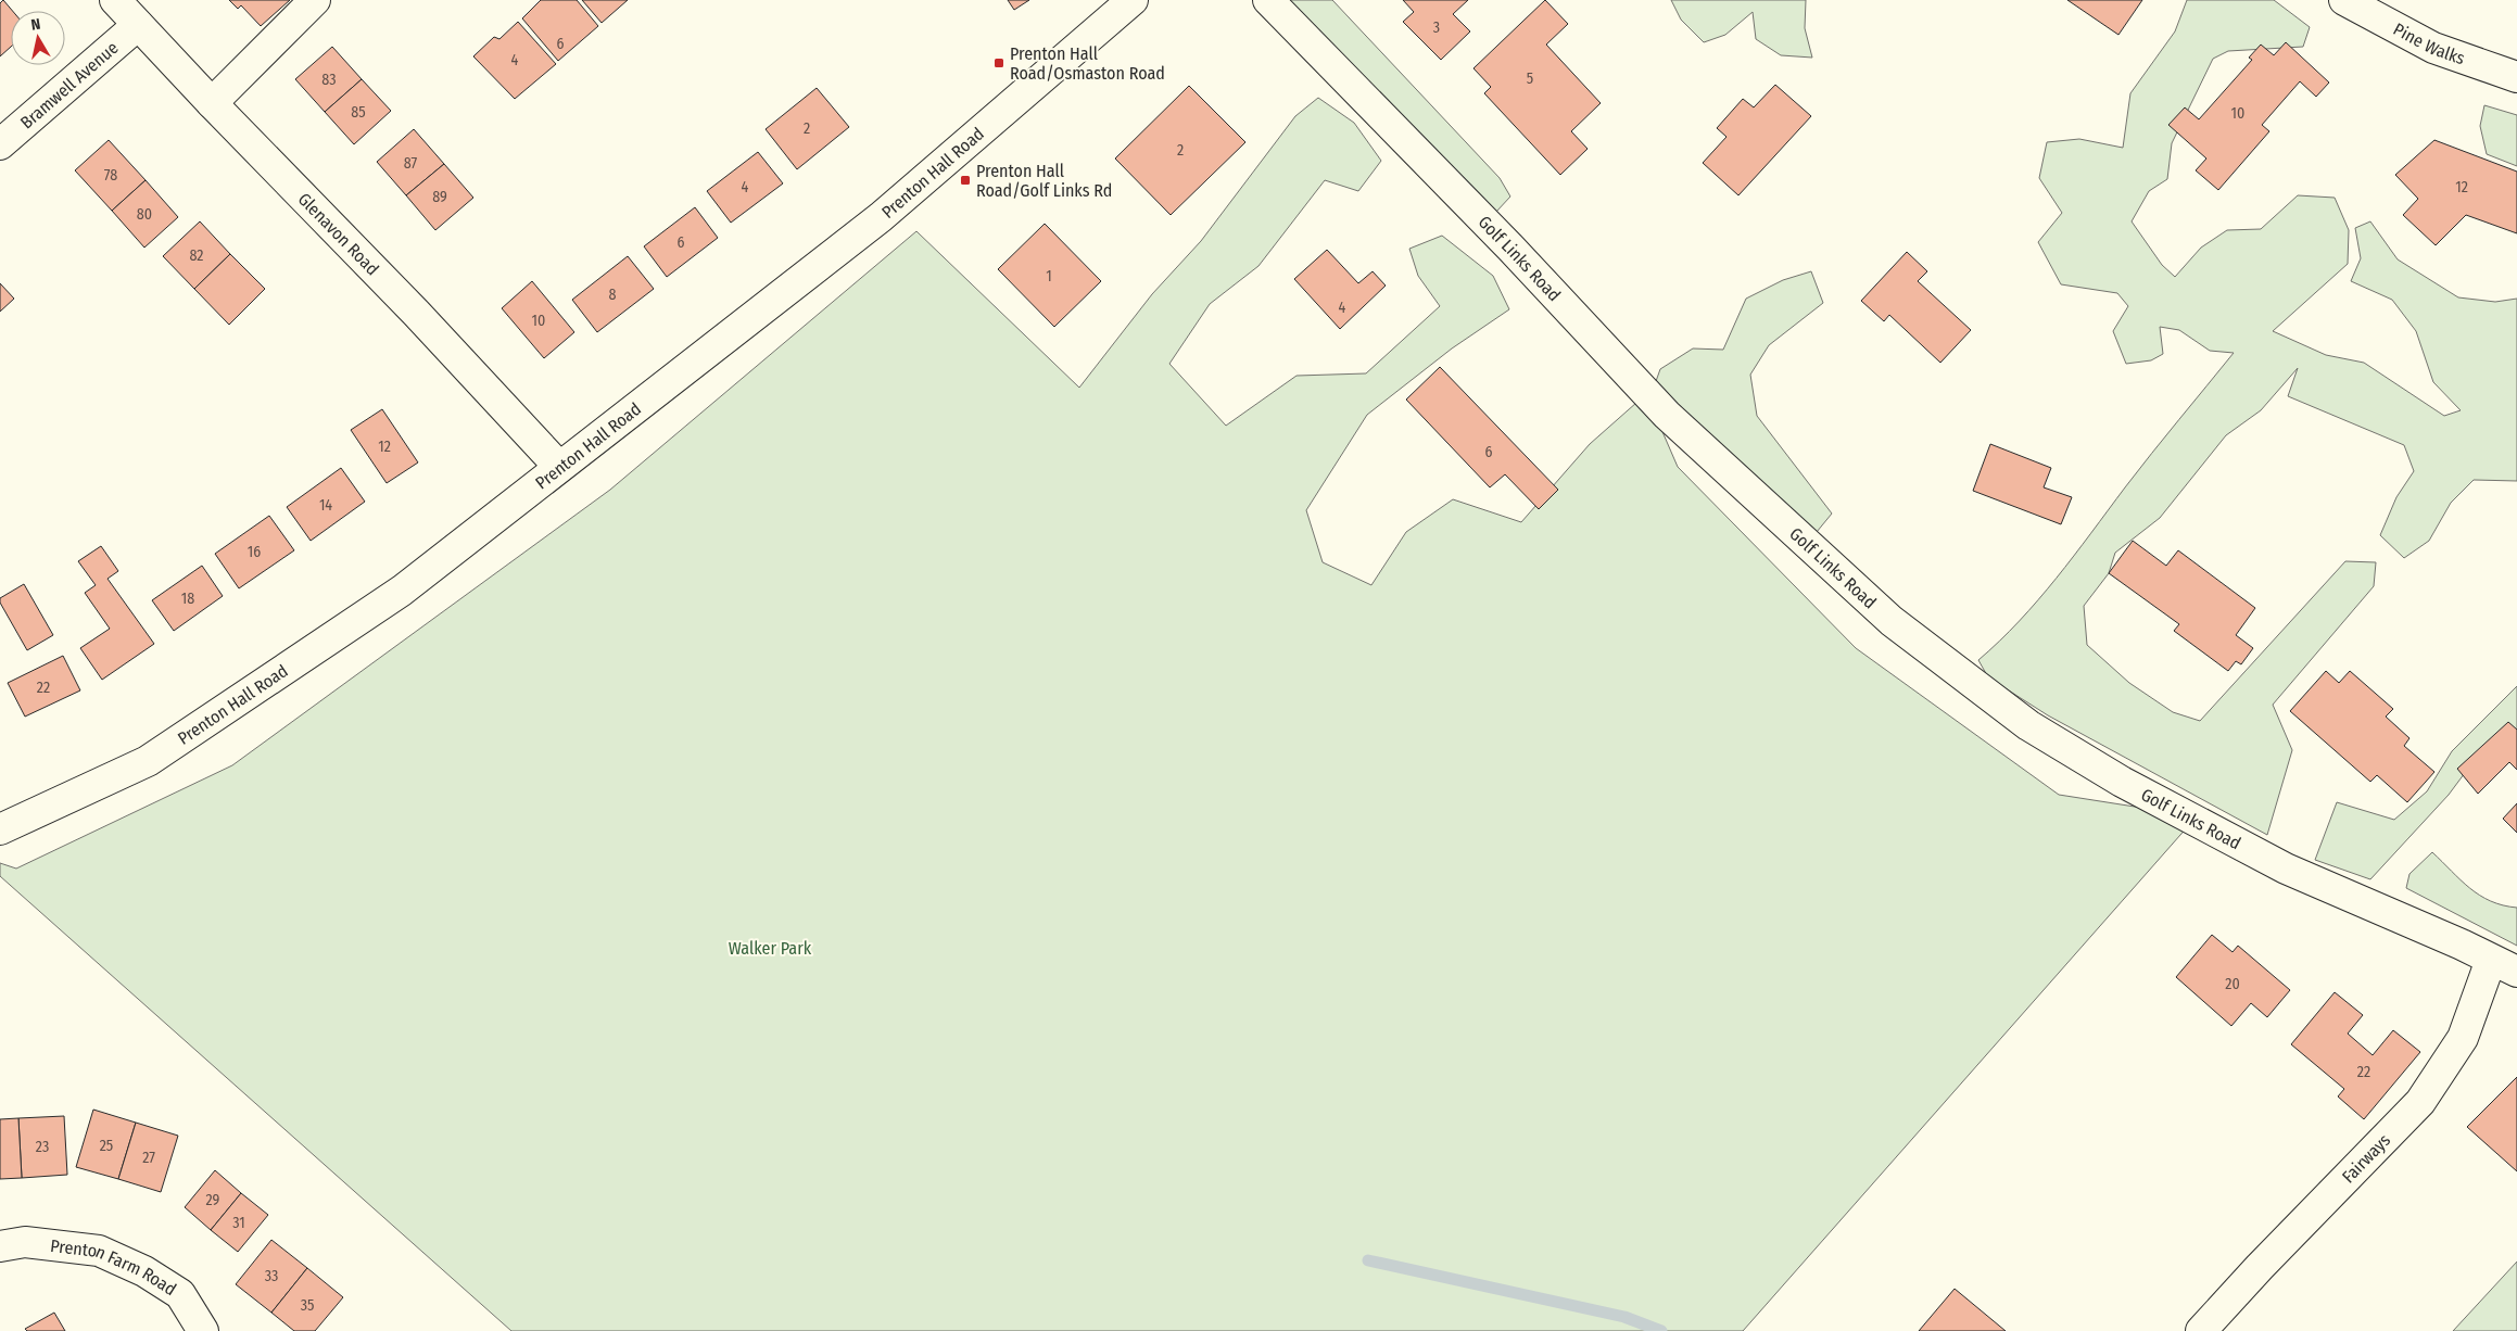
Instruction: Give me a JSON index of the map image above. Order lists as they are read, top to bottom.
{
  "streets": {
    "street": [
      "Pine Walks",
      "Bramwell Avenue",
      "Prenton Hall Road",
      "Glenavon Road",
      "Golf Links Road",
      "Fairways",
      "Prenton Farm Road"
    ]
  },
  "crossings": [
    ["Bramwell Avenue", "Glenavon Road"],
    ["Prenton Hall Road", "Glenavon Road"],
    ["Golf Links Road", "Fairways"]
  ],
  "parks": ["Walker Park"],
  "places": {
    "transit": ["Prenton Hall Road/Osmaston Road", "Prenton Hall Road/Golf Links Rd"]
  },
  "house_numbers": [
    "3",
    "6",
    "4",
    "5",
    "83",
    "85",
    "10",
    "2",
    "2",
    "87",
    "78",
    "4",
    "12",
    "89",
    "80",
    "6",
    "82",
    "1",
    "8",
    "4",
    "10",
    "12",
    "6",
    "14",
    "16",
    "18",
    "22",
    "20",
    "22",
    "25",
    "23",
    "27",
    "29",
    "31",
    "33",
    "35"
  ],
  "north": "top"
}
